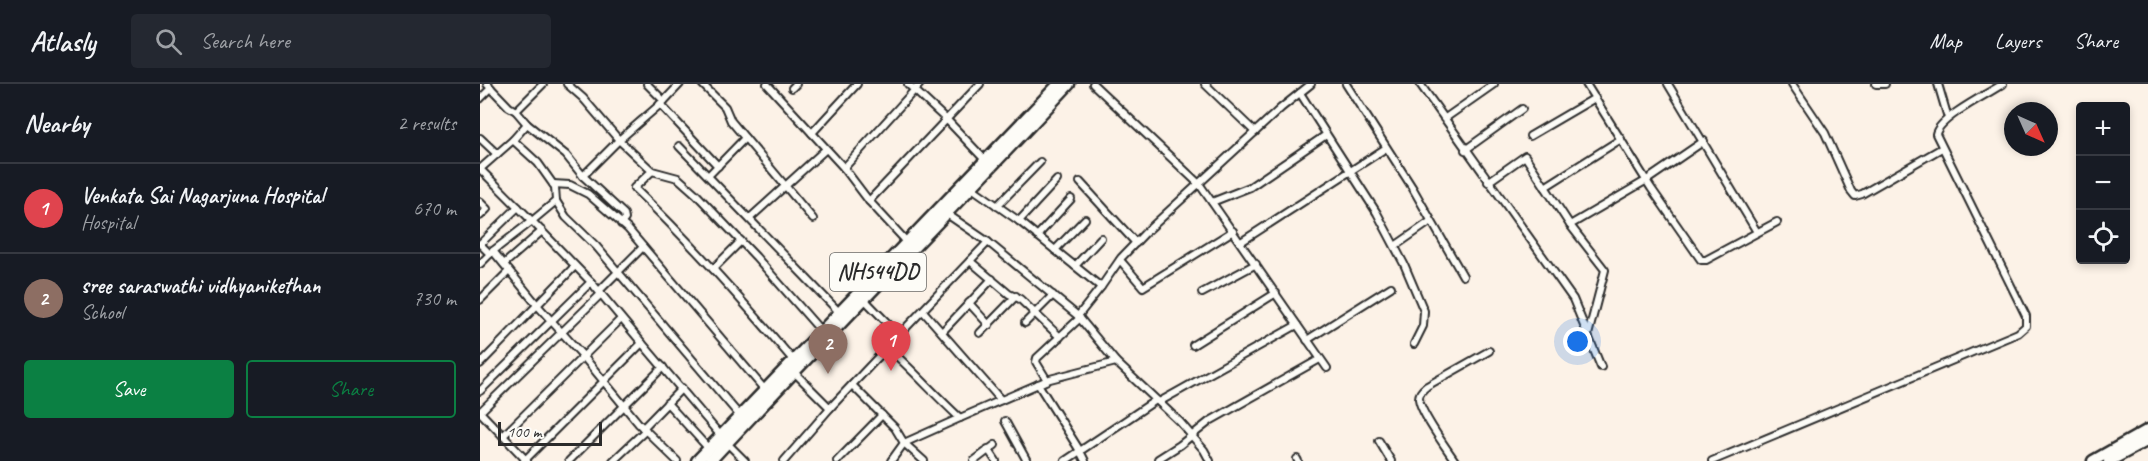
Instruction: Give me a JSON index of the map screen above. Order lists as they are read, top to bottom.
{
  "streets": {
    "highway": ["NH544DD"]
  },
  "scale_bar": "100 m",
  "north": "bottom right",
  "page": {
    "header": "Atlasly",
    "search": "Search here",
    "nav": ["Map", "Layers", "Share"],
    "heading": ["Nearby", "2 results"],
    "map_buttons": ["+", "−"],
    "list": [
      {
        "mark": "1",
        "name": "Venkata Sai Nagarjuna Hospital",
        "note": "Hospital",
        "value": "670 m"
      },
      {
        "mark": "2",
        "name": "sree saraswathi vidhyanikethan",
        "note": "School",
        "value": "730 m"
      }
    ],
    "pins": ["1", "2"],
    "buttons": ["Save", "Share"],
    "scale": "100 m"
  }
}
